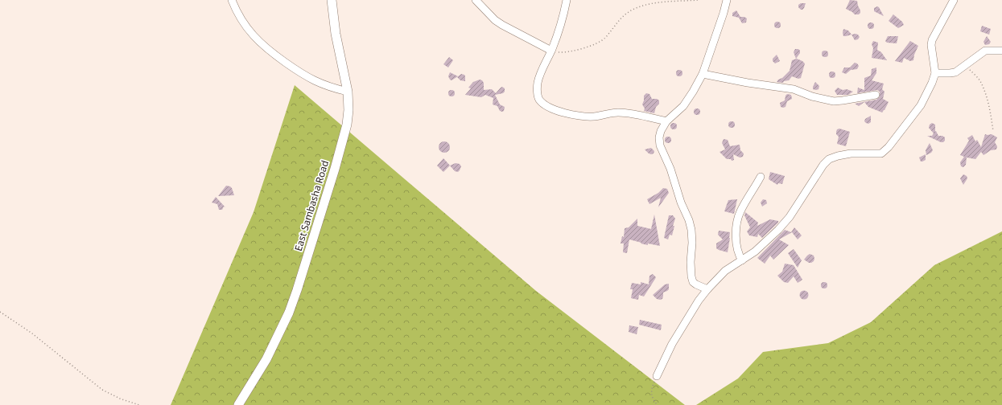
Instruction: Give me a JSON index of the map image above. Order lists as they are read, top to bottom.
{
  "streets": {
    "street": ["East Sambasha Road"]
  }
}
